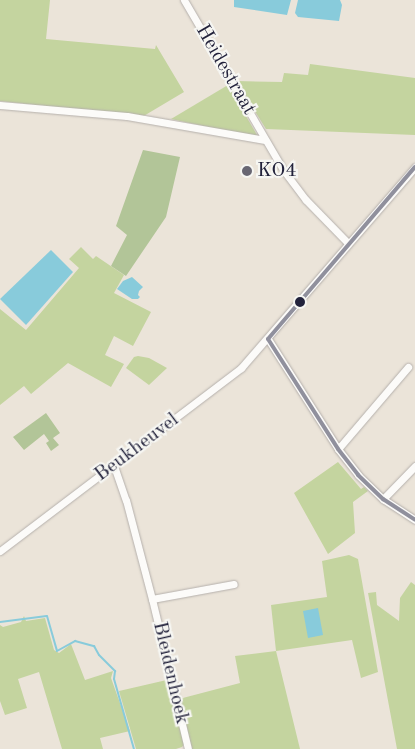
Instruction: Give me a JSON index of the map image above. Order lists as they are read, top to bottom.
{
  "streets": {
    "street": ["Heidestraat", "Beukheuvel", "Bleidenhoek"]
  },
  "crossings": [
    ["Heidestraat", "Beukheuvel"],
    ["Beukheuvel", "Bleidenhoek"]
  ],
  "places": ["KO4"]
}
